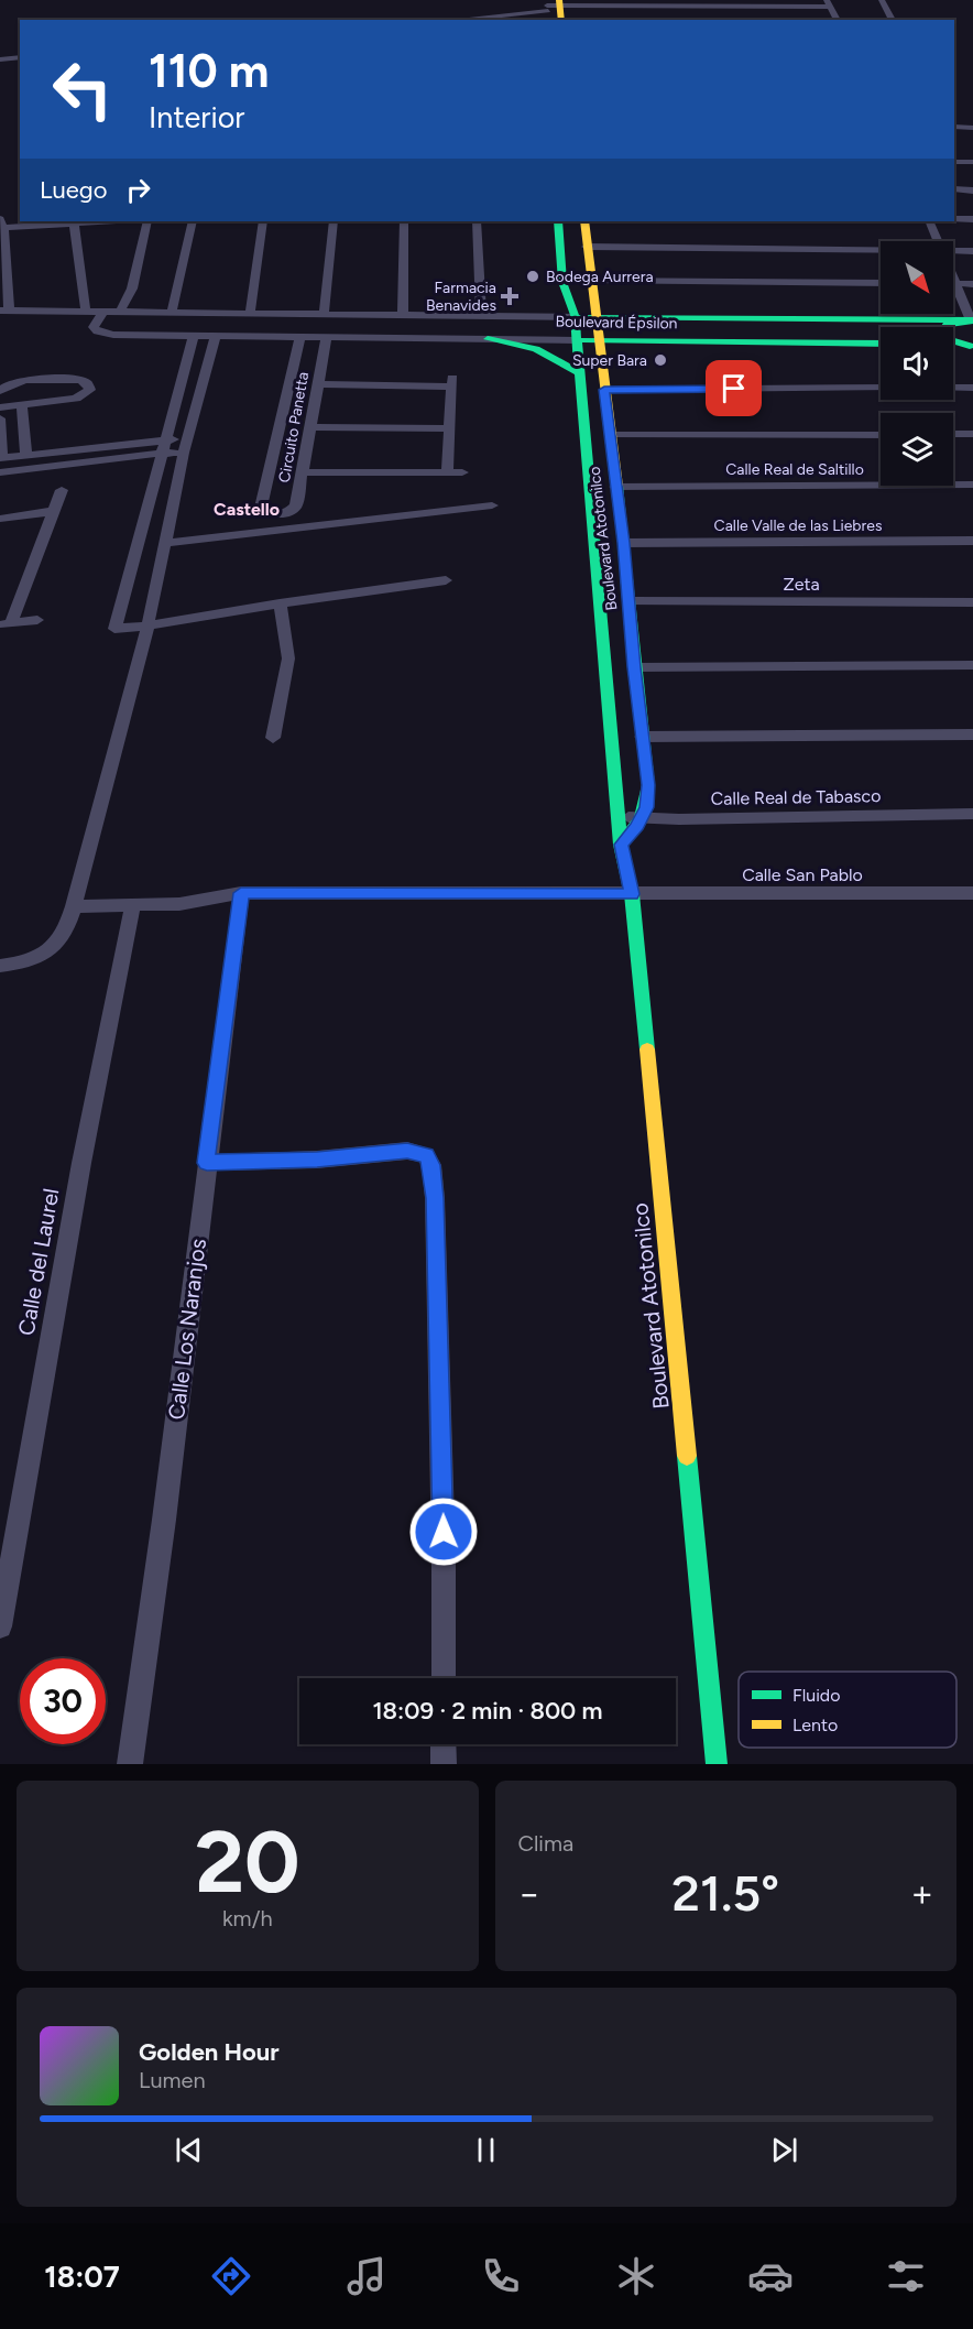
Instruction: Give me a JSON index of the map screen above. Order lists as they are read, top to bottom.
{
  "streets": {
    "street": [
      "Boulevard Épsilon",
      "Circuito Panetta",
      "Calle Real de Saltillo",
      "Calle Valle de las Liebres",
      "Boulevard Atotonilco",
      "Zeta",
      "Calle Real de Tabasco",
      "Calle San Pablo",
      "Calle del Laurel",
      "Calle Los Naranjos"
    ]
  },
  "crossings": [
    ["Boulevard Épsilon", "Circuito Panetta"],
    ["Boulevard Épsilon", "Boulevard Atotonilco"],
    ["Calle Real de Saltillo", "Boulevard Atotonilco"],
    ["Calle Valle de las Liebres", "Boulevard Atotonilco"],
    ["Boulevard Atotonilco", "Zeta"],
    ["Boulevard Atotonilco", "Calle Real de Tabasco"],
    ["Boulevard Atotonilco", "Calle San Pablo"],
    ["Calle San Pablo", "Calle del Laurel"],
    ["Calle San Pablo", "Calle Los Naranjos"]
  ],
  "districts": ["Castello"],
  "places": {
    "other": ["Bodega Aurrera", "Super Bara"],
    "health": ["Farmacia Benavides"]
  },
  "legend": ["Fluido", "Lento"],
  "north": "bottom right",
  "page": {
    "turn": ["110 m", "Interior"],
    "then": "Luego",
    "limit": "30",
    "trip": "18:09 · 2 min · 800 m",
    "tile": [
      ["20", "km/h"],
      "Clima"
    ],
    "heat": ["−", "21.5°", "+"],
    "song": ["Golden Hour", "Lumen"],
    "tabs": "18:07"
  }
}
